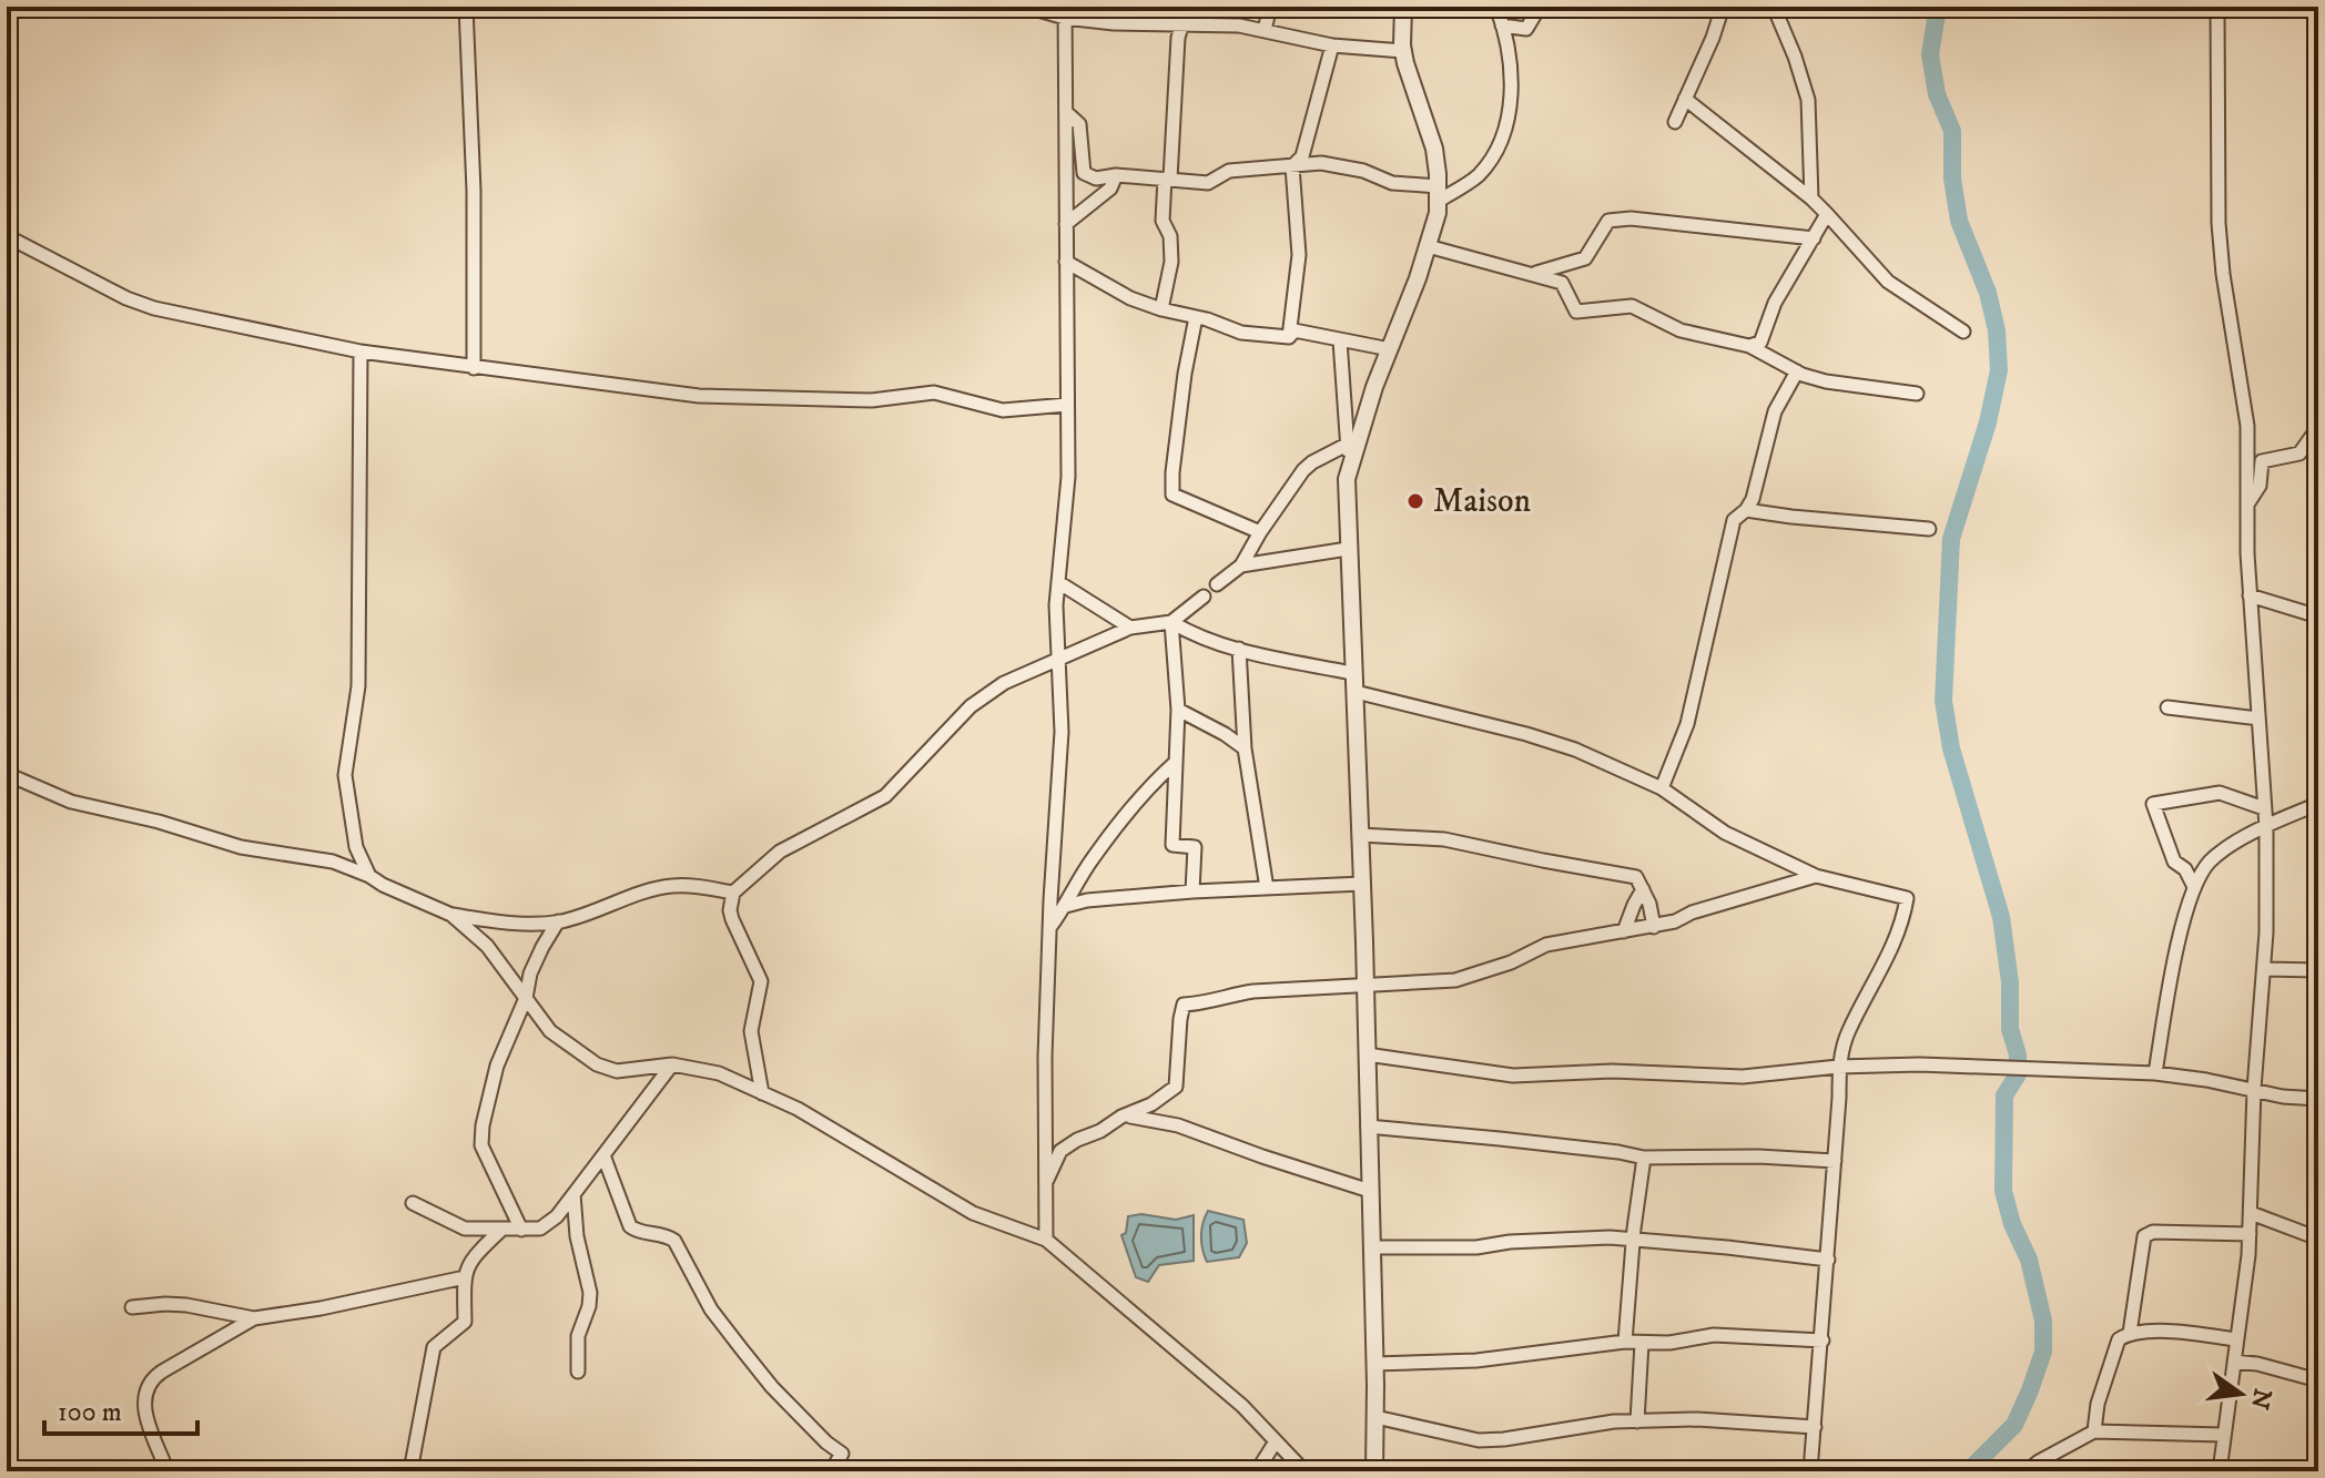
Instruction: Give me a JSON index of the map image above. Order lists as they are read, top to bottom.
{
  "places": ["Maison"],
  "scale_bar": "100 m",
  "north": "right"
}
